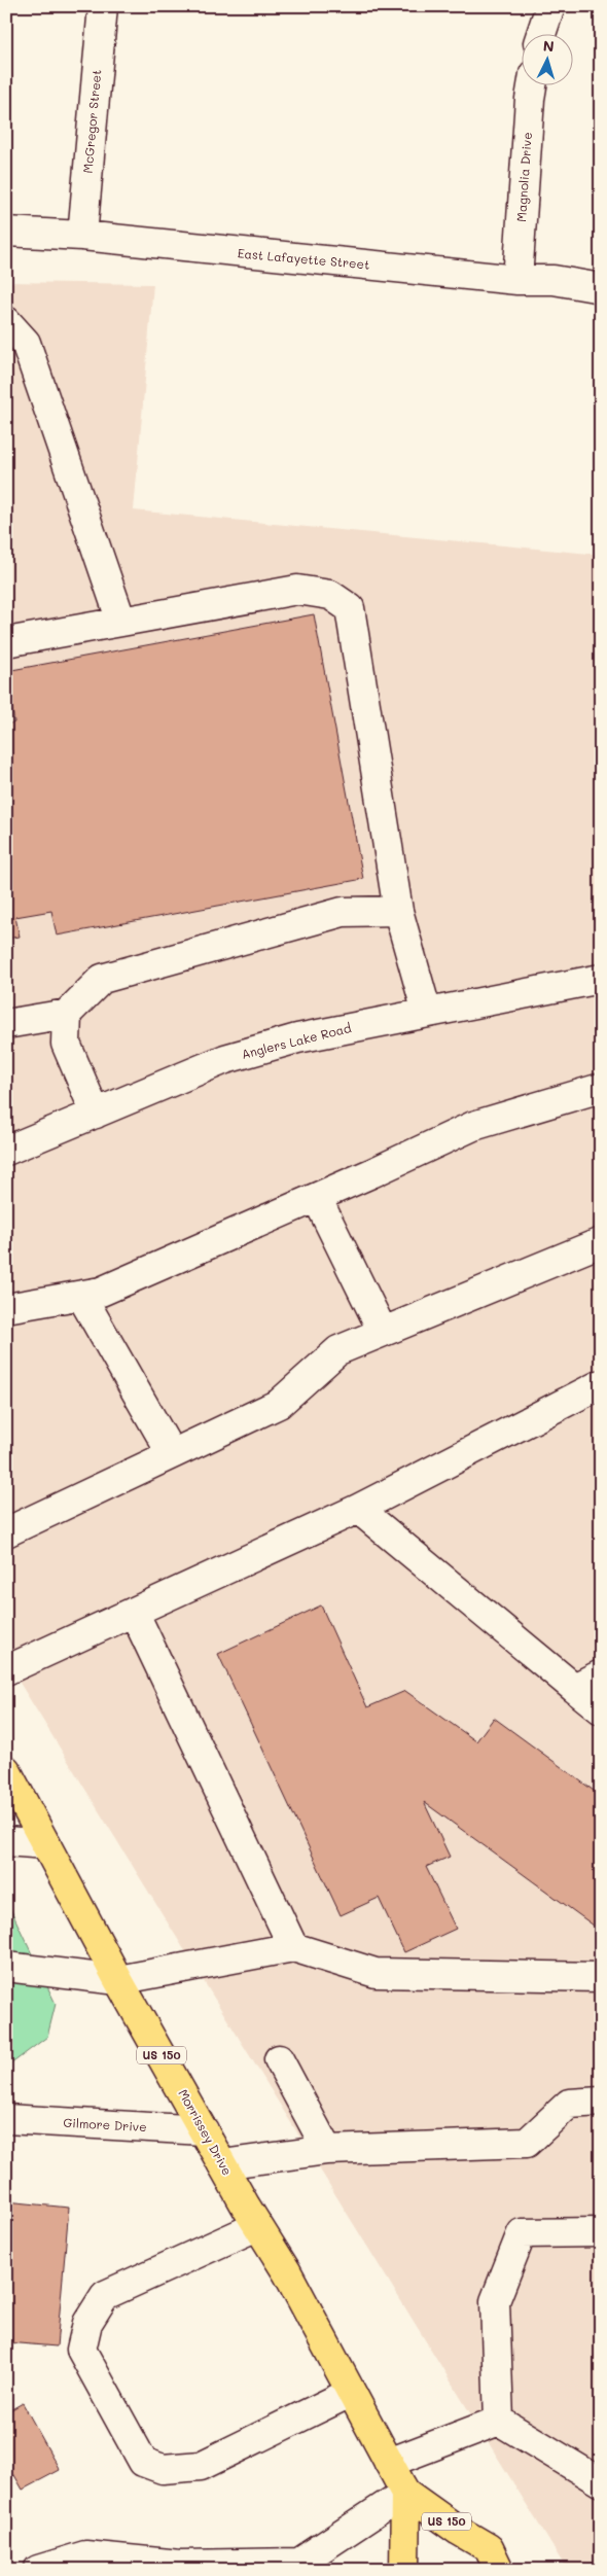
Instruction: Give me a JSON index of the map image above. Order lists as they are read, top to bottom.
{
  "streets": {
    "main road": ["US 150", "Morrissey Drive"],
    "street": [
      "McGregor Street",
      "Magnolia Drive",
      "East Lafayette Street",
      "Anglers Lake Road",
      "Gilmore Drive"
    ]
  },
  "crossings": [
    ["McGregor Street", "East Lafayette Street"],
    ["Magnolia Drive", "East Lafayette Street"],
    ["Gilmore Drive", "Morrissey Drive"]
  ],
  "north": "top"
}
